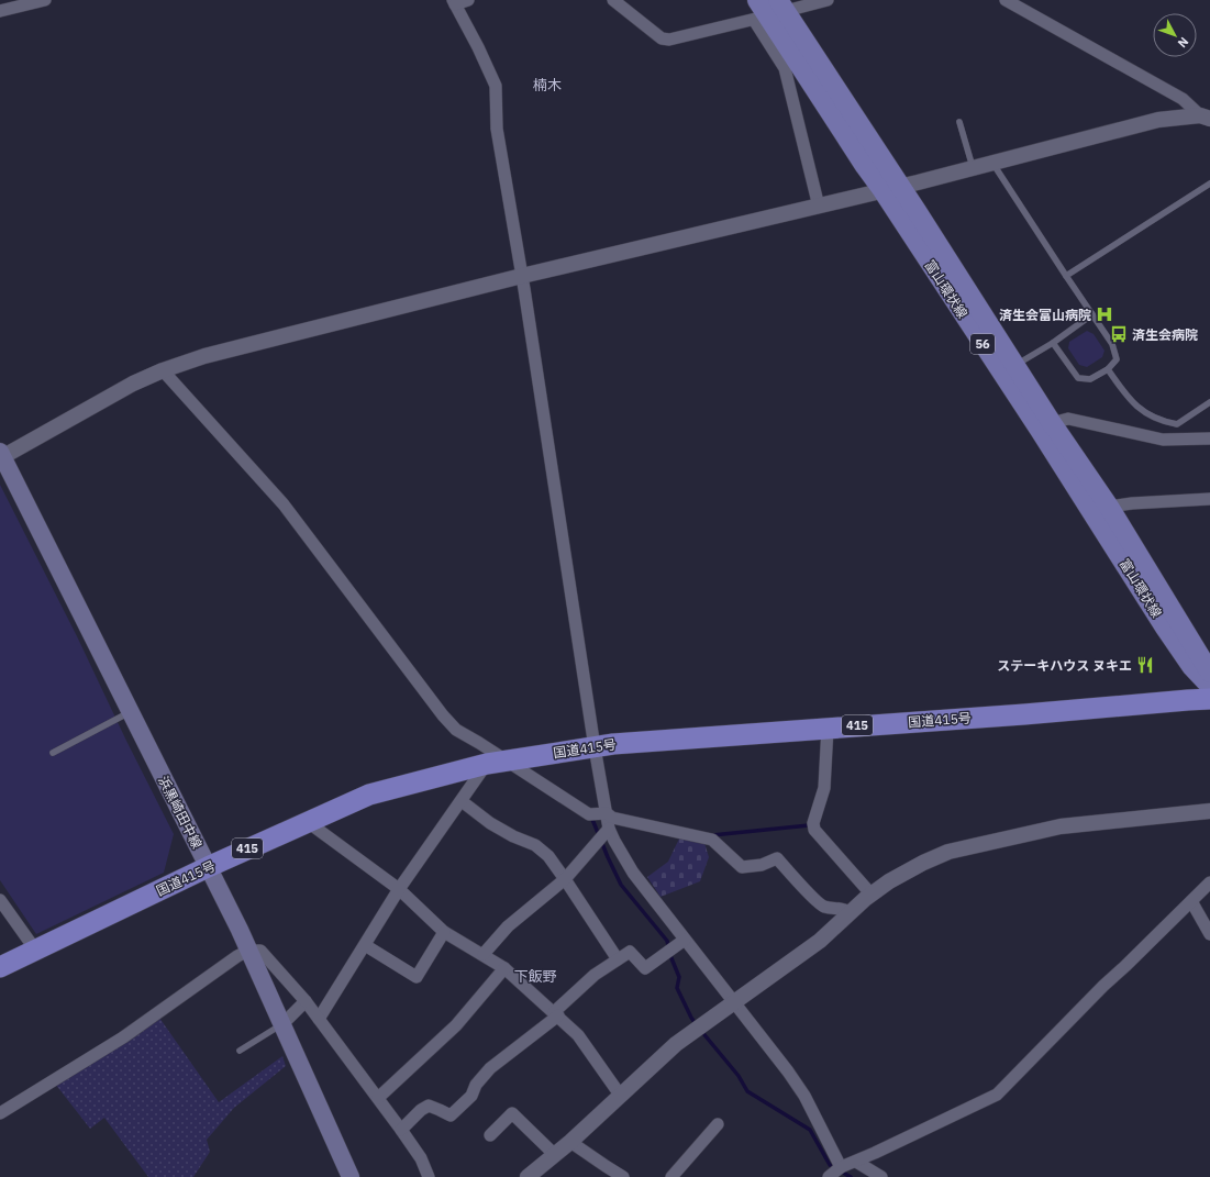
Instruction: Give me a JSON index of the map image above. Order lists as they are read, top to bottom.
{
  "streets": {
    "highway": ["国道415号", "415"],
    "main road": ["富山環状線", "56", "浜黒崎田中線"]
  },
  "crossings": [
    ["国道415号", "浜黒崎田中線"]
  ],
  "districts": ["楠木", "下飯野"],
  "places": {
    "hospital": ["済生会富山病院"],
    "bus stop": ["済生会病院"],
    "restaurant": ["ステーキハウス ヌキエ"]
  },
  "north": "bottom right"
}
